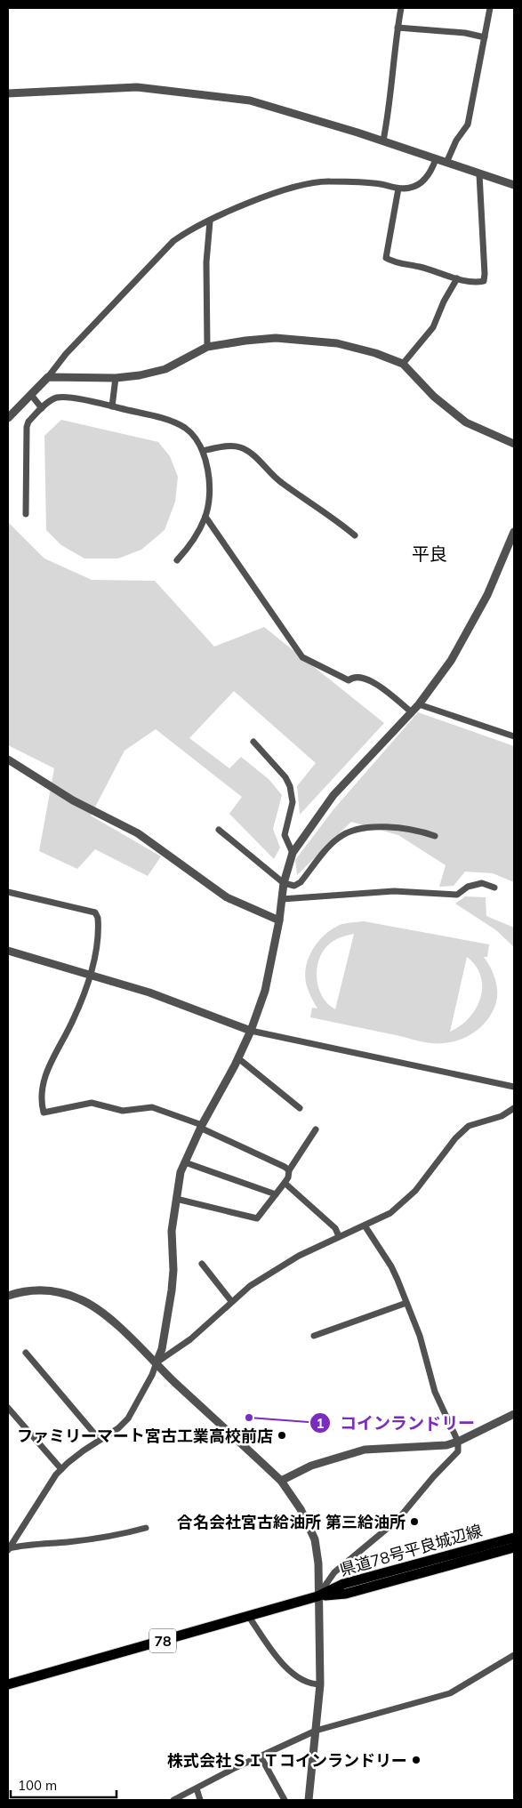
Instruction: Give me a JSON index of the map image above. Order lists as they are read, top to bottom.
{
  "streets": {
    "main road": ["県道78号平良城辺線", "78"]
  },
  "districts": ["平良"],
  "places": [
    "コインランドリー",
    "ファミリーマート宮古工業高校前店",
    "合名会社宮古給油所 第三給油所",
    "株式会社ＳＩＴコインランドリー"
  ],
  "scale_bar": "100 m"
}
